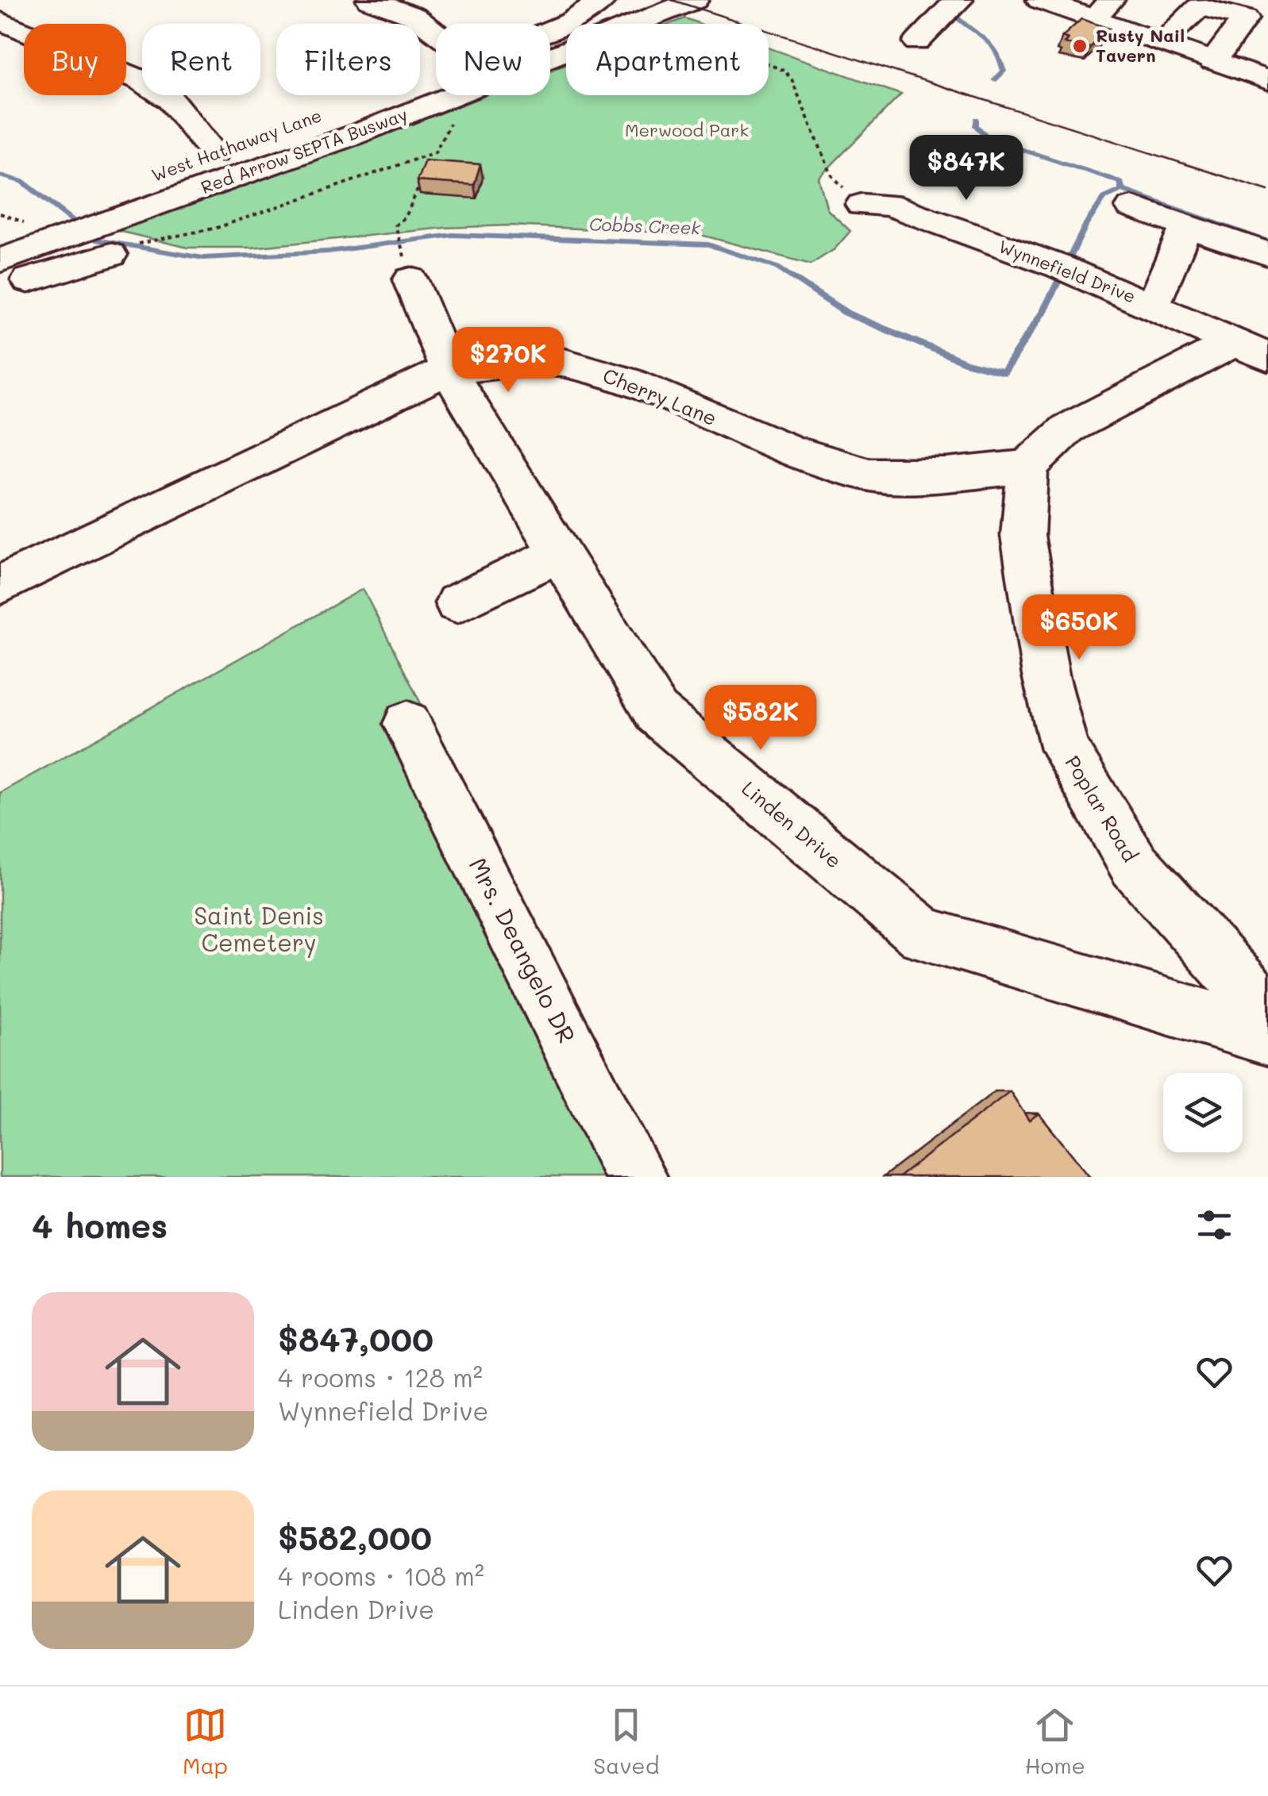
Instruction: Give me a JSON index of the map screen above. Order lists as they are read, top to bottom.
{
  "streets": {
    "street": [
      "West Hathaway Lane",
      "Red Arrow SEPTA Busway",
      "Wynnefield Drive",
      "Cherry Lane",
      "Poplar Road",
      "Linden Drive",
      "Mrs. Deangelo DR"
    ]
  },
  "crossings": [
    ["Cherry Lane", "Poplar Road"],
    ["Cherry Lane", "Linden Drive"]
  ],
  "water": ["Cobbs Creek"],
  "parks": ["Merwood Park", "Saint Denis Cemetery"],
  "places": ["Rusty Nail Tavern"],
  "page": {
    "chip": [
      "Buy",
      "Rent",
      "Filters",
      "New",
      "Apartment"
    ],
    "price": [
      "$847K",
      "$270K",
      "$650K",
      "$582K"
    ],
    "heading": "4 homes",
    "list": [
      {
        "name": "$847,000",
        "note": "4 rooms · 128 m² · Wynnefield Drive"
      },
      {
        "name": "$582,000",
        "note": "4 rooms · 108 m² · Linden Drive"
      }
    ],
    "tabs": ["Map", "Saved", "Home"]
  }
}
